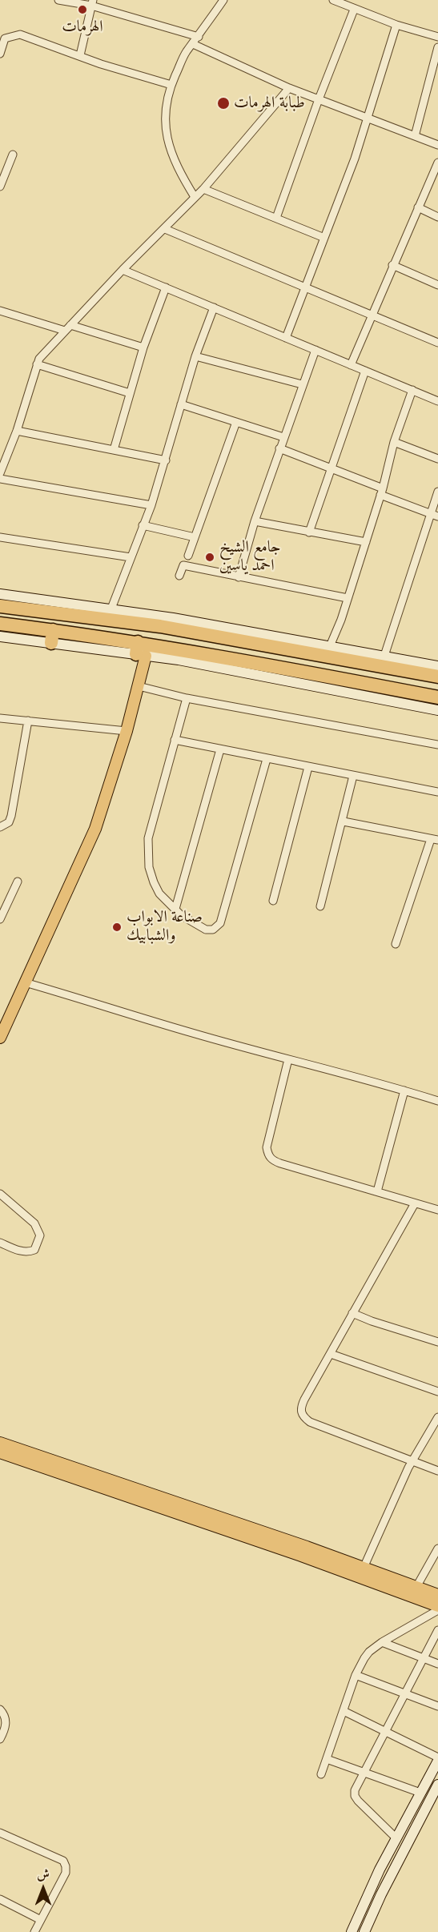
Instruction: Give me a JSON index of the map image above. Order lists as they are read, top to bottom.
{
  "places": [
    "الهرمات",
    "طبابة الهرمات",
    "جامع الشيخ احمد ياسين",
    "صناعة الابواب والشبابيك"
  ],
  "north": "top"
}
